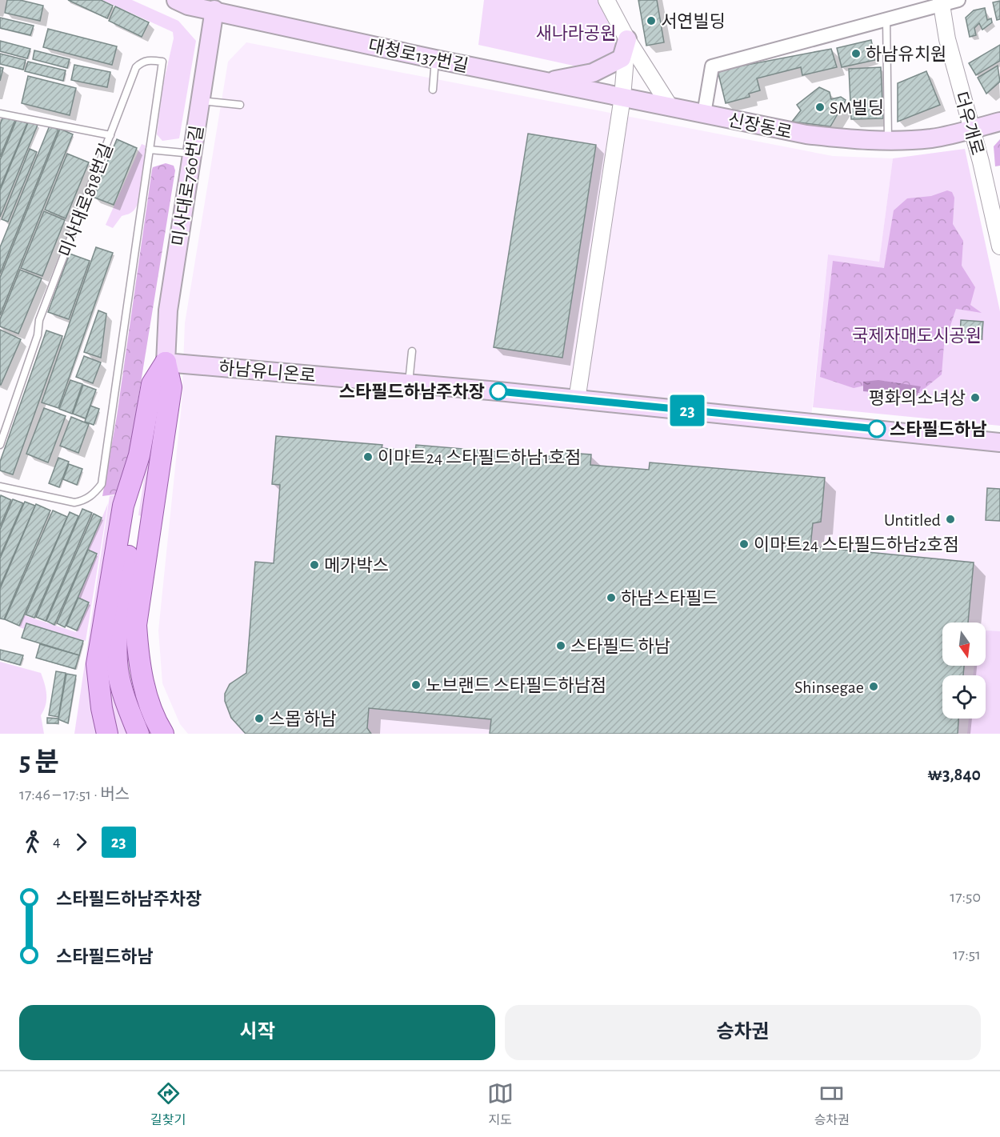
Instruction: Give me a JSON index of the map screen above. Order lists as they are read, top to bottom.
{
  "streets": {
    "main road": [
      "대청로137번길",
      "신장동로",
      "미사대로760번길",
      "하남유니온로"
    ],
    "street": ["더우개로"],
    "lane": ["미사대로818번길"]
  },
  "crossings": [
    ["대청로137번길", "신장동로"],
    ["대청로137번길", "미사대로760번길"],
    ["더우개로", "신장동로"],
    ["미사대로760번길", "하남유니온로"]
  ],
  "parks": ["새나라공원", "국제자매도시공원"],
  "places": [
    "서연빌딩",
    "하남유치원",
    "SM빌딩",
    "스타필드하남주차장",
    "평화의소녀상",
    "스타필드하남",
    "이마트24 스타필드하남1호점",
    "Untitled",
    "이마트24 스타필드하남2호점",
    "메가박스",
    "하남스타필드",
    "스타필드 하남",
    "노브랜드 스타필드하남점",
    "Shinsegae",
    "스몹 하남"
  ],
  "lines": ["bus line 23"],
  "north": "bottom",
  "page": {
    "on_map": "23",
    "heading": ["5 분", "17:46 – 17:51 · 버스", "₩3,840"],
    "legs": ["4", "23"],
    "list": [
      {
        "name": "스타필드하남주차장",
        "value": "17:50"
      },
      {
        "name": "스타필드하남",
        "value": "17:51"
      }
    ],
    "buttons": ["시작", "승차권"],
    "tabs": ["길찾기", "지도", "승차권"]
  }
}
